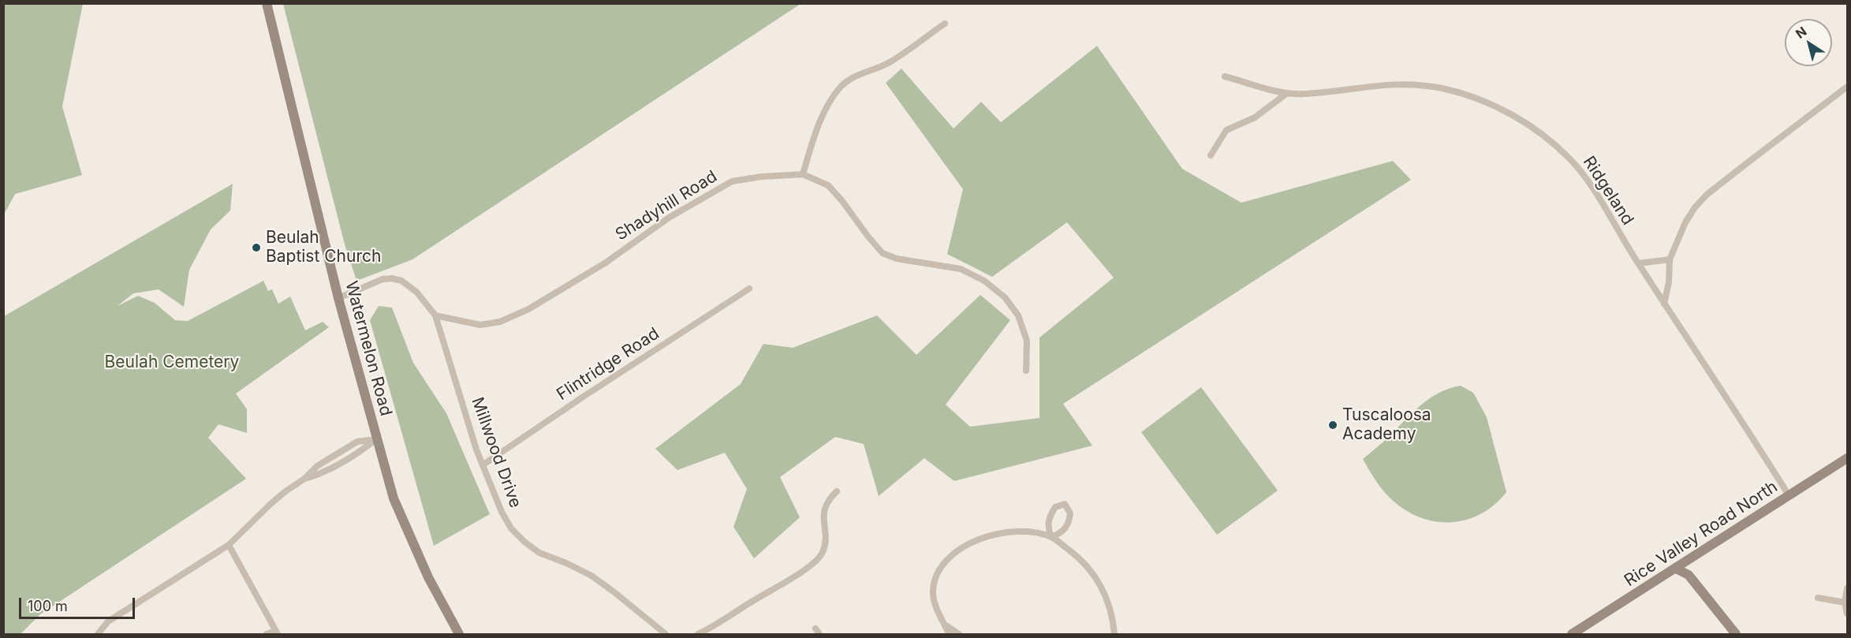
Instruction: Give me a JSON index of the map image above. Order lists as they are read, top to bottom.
{
  "streets": {
    "main road": ["Watermelon Road", "Rice Valley Road North"],
    "street": [
      "Ridgeland",
      "Shadyhill Road",
      "Flintridge Road",
      "Millwood Drive"
    ]
  },
  "crossings": [
    ["Ridgeland", "Rice Valley Road North"],
    ["Shadyhill Road", "Millwood Drive"],
    ["Watermelon Road", "Millwood Drive"],
    ["Flintridge Road", "Millwood Drive"]
  ],
  "parks": ["Beulah Cemetery"],
  "places": ["Beulah Baptist Church", "Tuscaloosa Academy"],
  "scale_bar": "100 m",
  "north": "top left"
}
